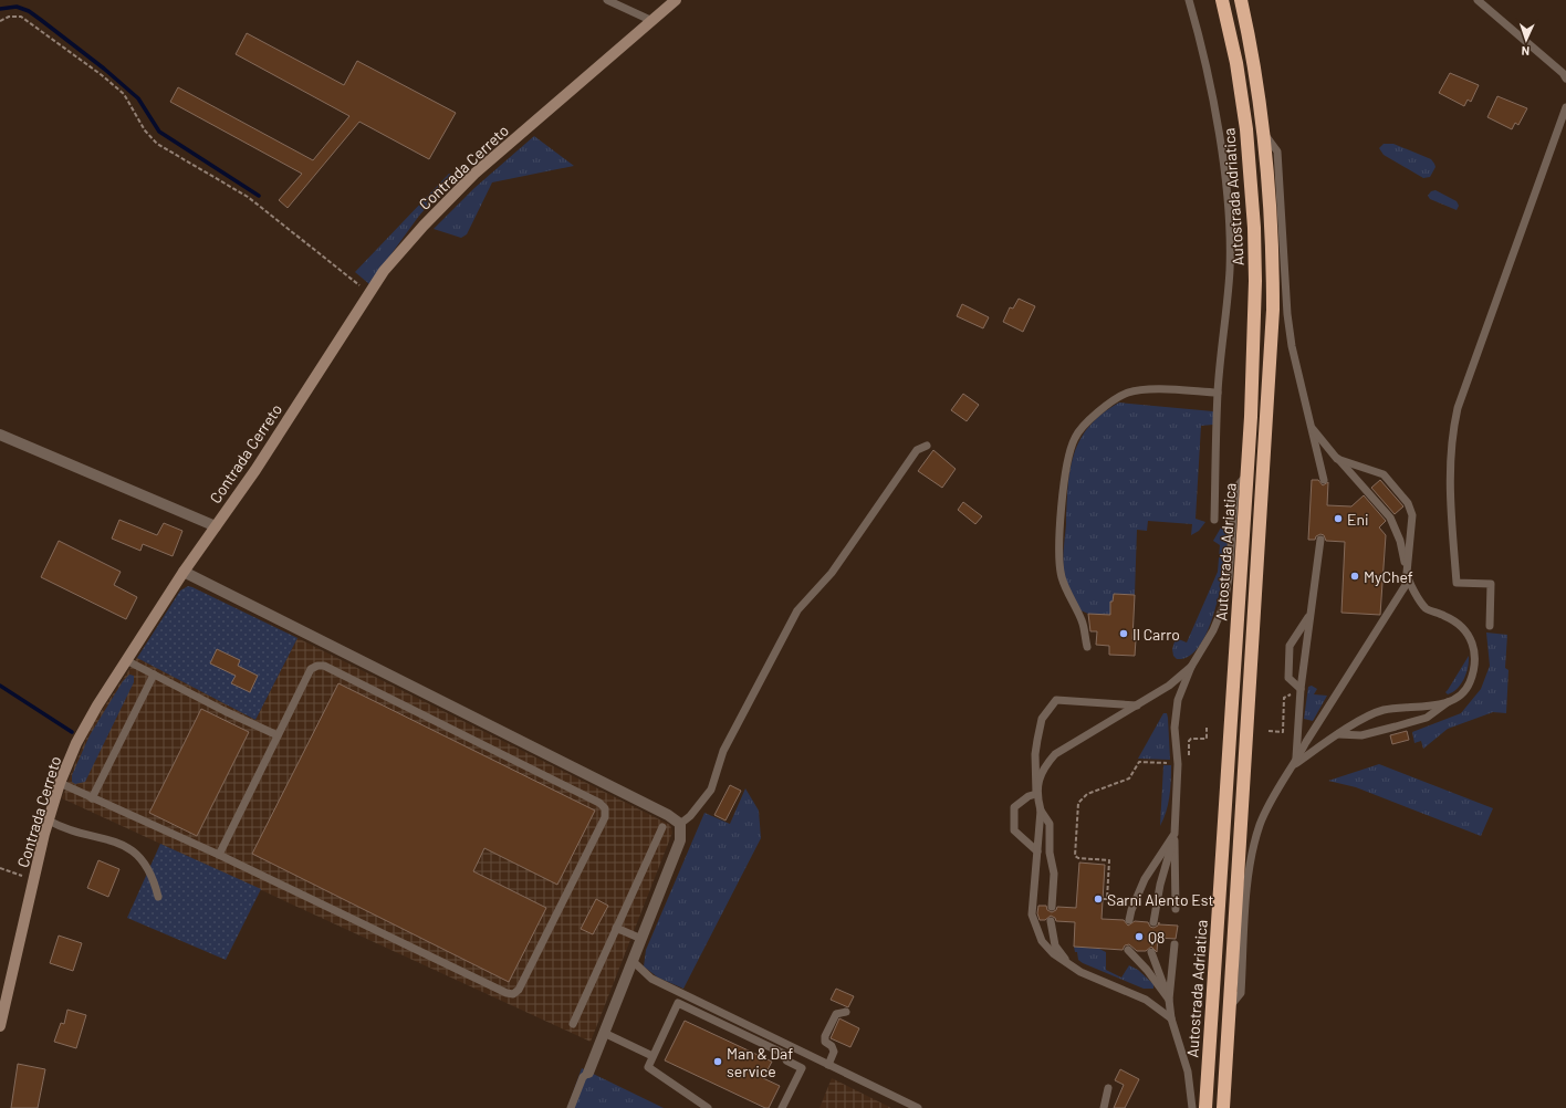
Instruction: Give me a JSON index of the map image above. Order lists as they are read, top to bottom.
{
  "streets": {
    "highway": ["Autostrada Adriatica"],
    "main road": ["Contrada Cerreto"]
  },
  "places": [
    "Eni",
    "MyChef",
    "Il Carro",
    "Sarni Alento Est",
    "Q8",
    "Man & Daf service"
  ],
  "north": "bottom"
}
